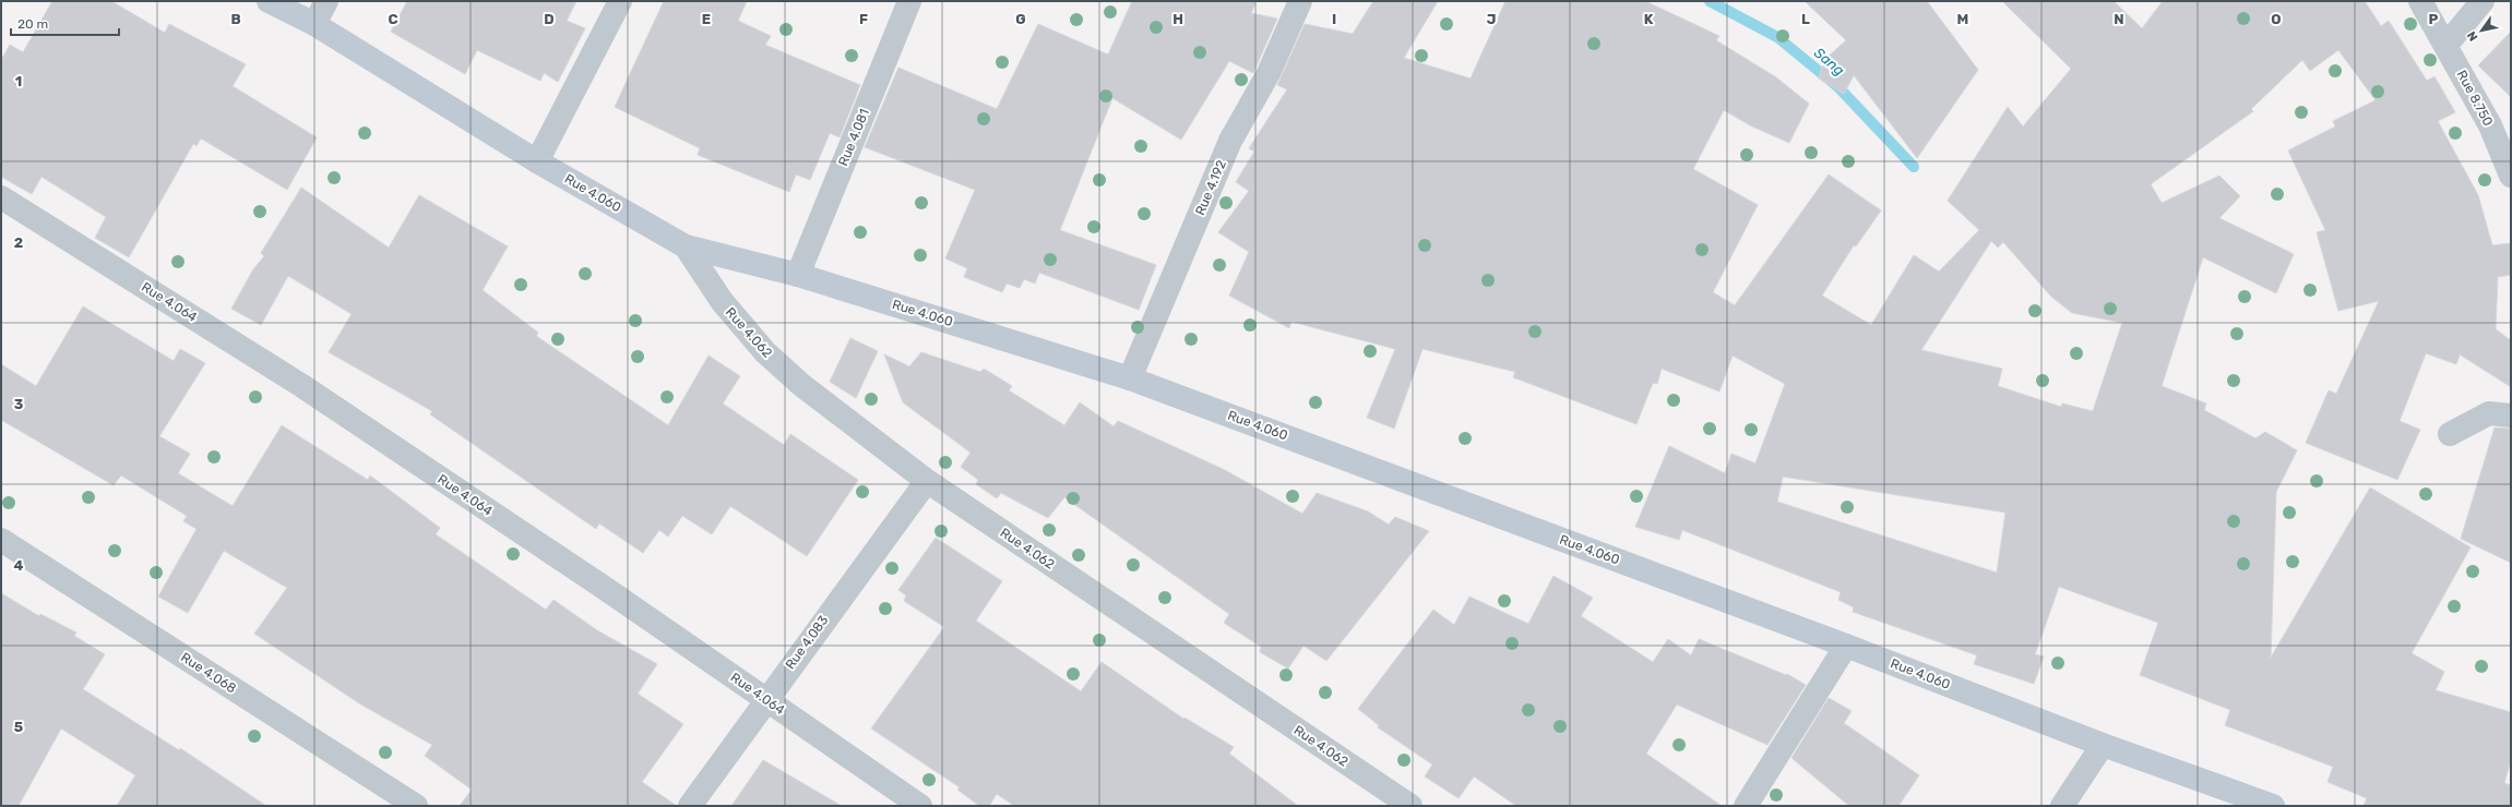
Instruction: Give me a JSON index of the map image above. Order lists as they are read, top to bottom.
{
  "streets": {
    "street": [
      "Rue 8.750",
      "Rue 4.081",
      "Rue 4.192",
      "Rue 4.060",
      "Rue 4.064",
      "Rue 4.062",
      "Rue 4.083",
      "Rue 4.068"
    ]
  },
  "crossings": [
    ["Rue 4.081", "Rue 4.060"],
    ["Rue 4.192", "Rue 4.060"],
    ["Rue 4.060", "Rue 4.062"],
    ["Rue 4.064", "Rue 4.083"],
    ["Rue 4.062", "Rue 4.083"]
  ],
  "water": ["Sang"],
  "scale_bar": "20 m",
  "north": "bottom left",
  "grid": {
    "columns": [
      "B",
      "C",
      "D",
      "E",
      "F",
      "G",
      "H",
      "I",
      "J",
      "K",
      "L",
      "M",
      "N",
      "O",
      "P"
    ],
    "rows": [
      "1",
      "2",
      "3",
      "4",
      "5"
    ]
  }
}
